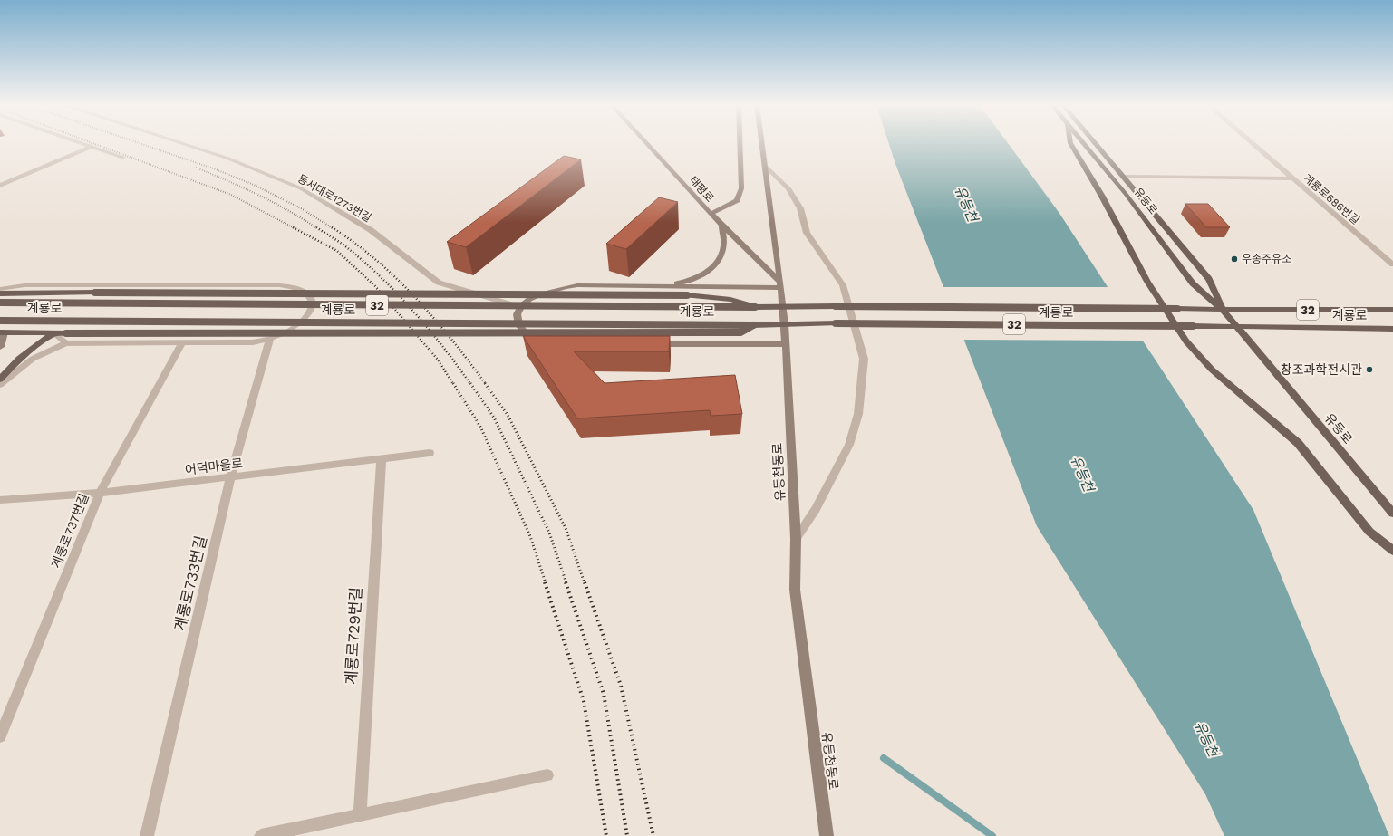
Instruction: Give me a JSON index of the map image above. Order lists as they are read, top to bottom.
{
  "streets": {
    "main road": [
      "태평로",
      "유등로",
      "32",
      "계룡로",
      "유등천동로"
    ],
    "street": [
      "동서대로1273번길",
      "계룡로686번길",
      "어덕마을로",
      "계룡로737번길",
      "계룡로733번길",
      "계룡로729번길"
    ]
  },
  "crossings": [
    ["태평로", "유등천동로"],
    ["계룡로686번길", "유등로"],
    ["유등로", "계룡로"],
    ["계룡로", "유등천동로"],
    ["어덕마을로", "계룡로737번길"],
    ["어덕마을로", "계룡로733번길"],
    ["어덕마을로", "계룡로729번길"]
  ],
  "water": ["유등천"],
  "places": ["우송주유소", "창조과학전시관"]
}
